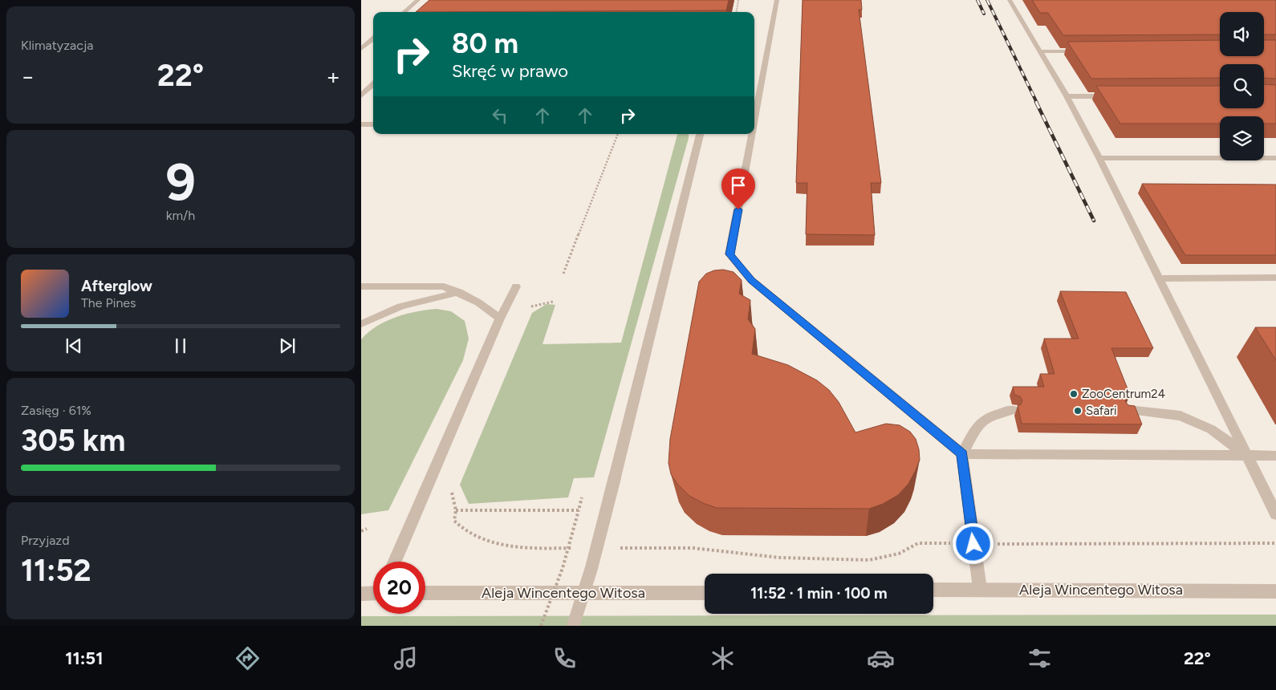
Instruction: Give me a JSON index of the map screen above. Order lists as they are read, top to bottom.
{
  "streets": {
    "street": ["Aleja Wincentego Witosa"]
  },
  "places": ["ZooCentrum24", "Safari"],
  "page": {
    "tile": [
      "Klimatyzacja",
      ["9", "km/h"],
      ["Zasięg · 61%", "305 km"],
      ["Przyjazd", "11:52"]
    ],
    "turn": ["80 m", "Skręć w prawo"],
    "heat": ["−", "22°", "+"],
    "song": ["Afterglow", "The Pines"],
    "limit": "20",
    "trip": "11:52 · 1 min · 100 m",
    "tabs": ["11:51", "22°"]
  }
}
